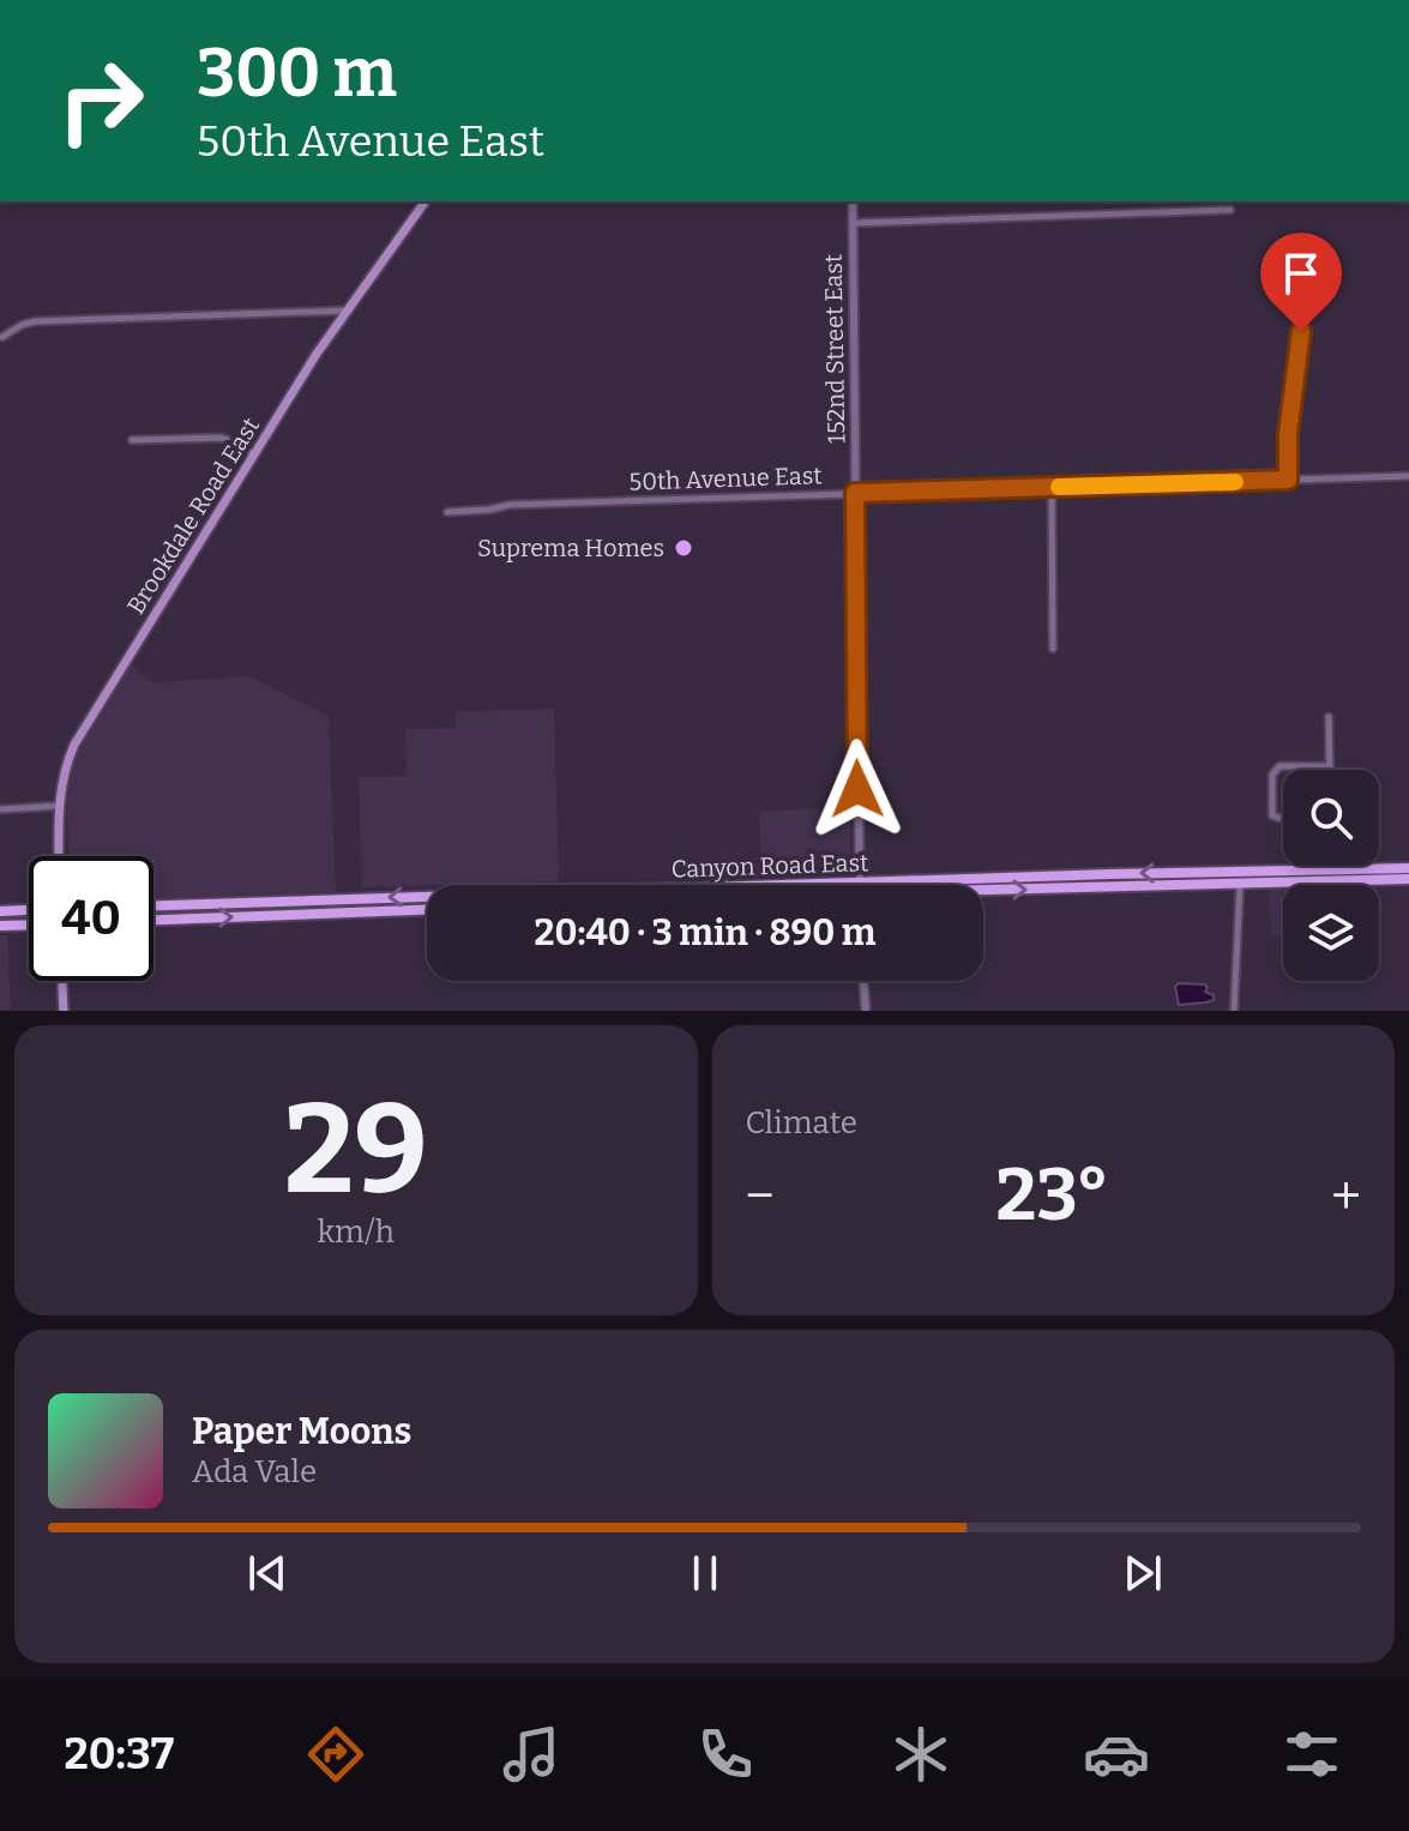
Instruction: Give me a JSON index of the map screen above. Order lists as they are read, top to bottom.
{
  "streets": {
    "main road": ["Brookdale Road East", "Canyon Road East"],
    "street": ["152nd Street East", "50th Avenue East"]
  },
  "crossings": [
    ["152nd Street East", "50th Avenue East"]
  ],
  "places": ["Suprema Homes"],
  "page": {
    "turn": ["300 m", "50th Avenue East"],
    "limit": "40",
    "trip": "20:40 · 3 min · 890 m",
    "tile": [
      ["29", "km/h"],
      "Climate"
    ],
    "heat": ["−", "23°", "+"],
    "song": ["Paper Moons", "Ada Vale"],
    "tabs": "20:37"
  }
}
